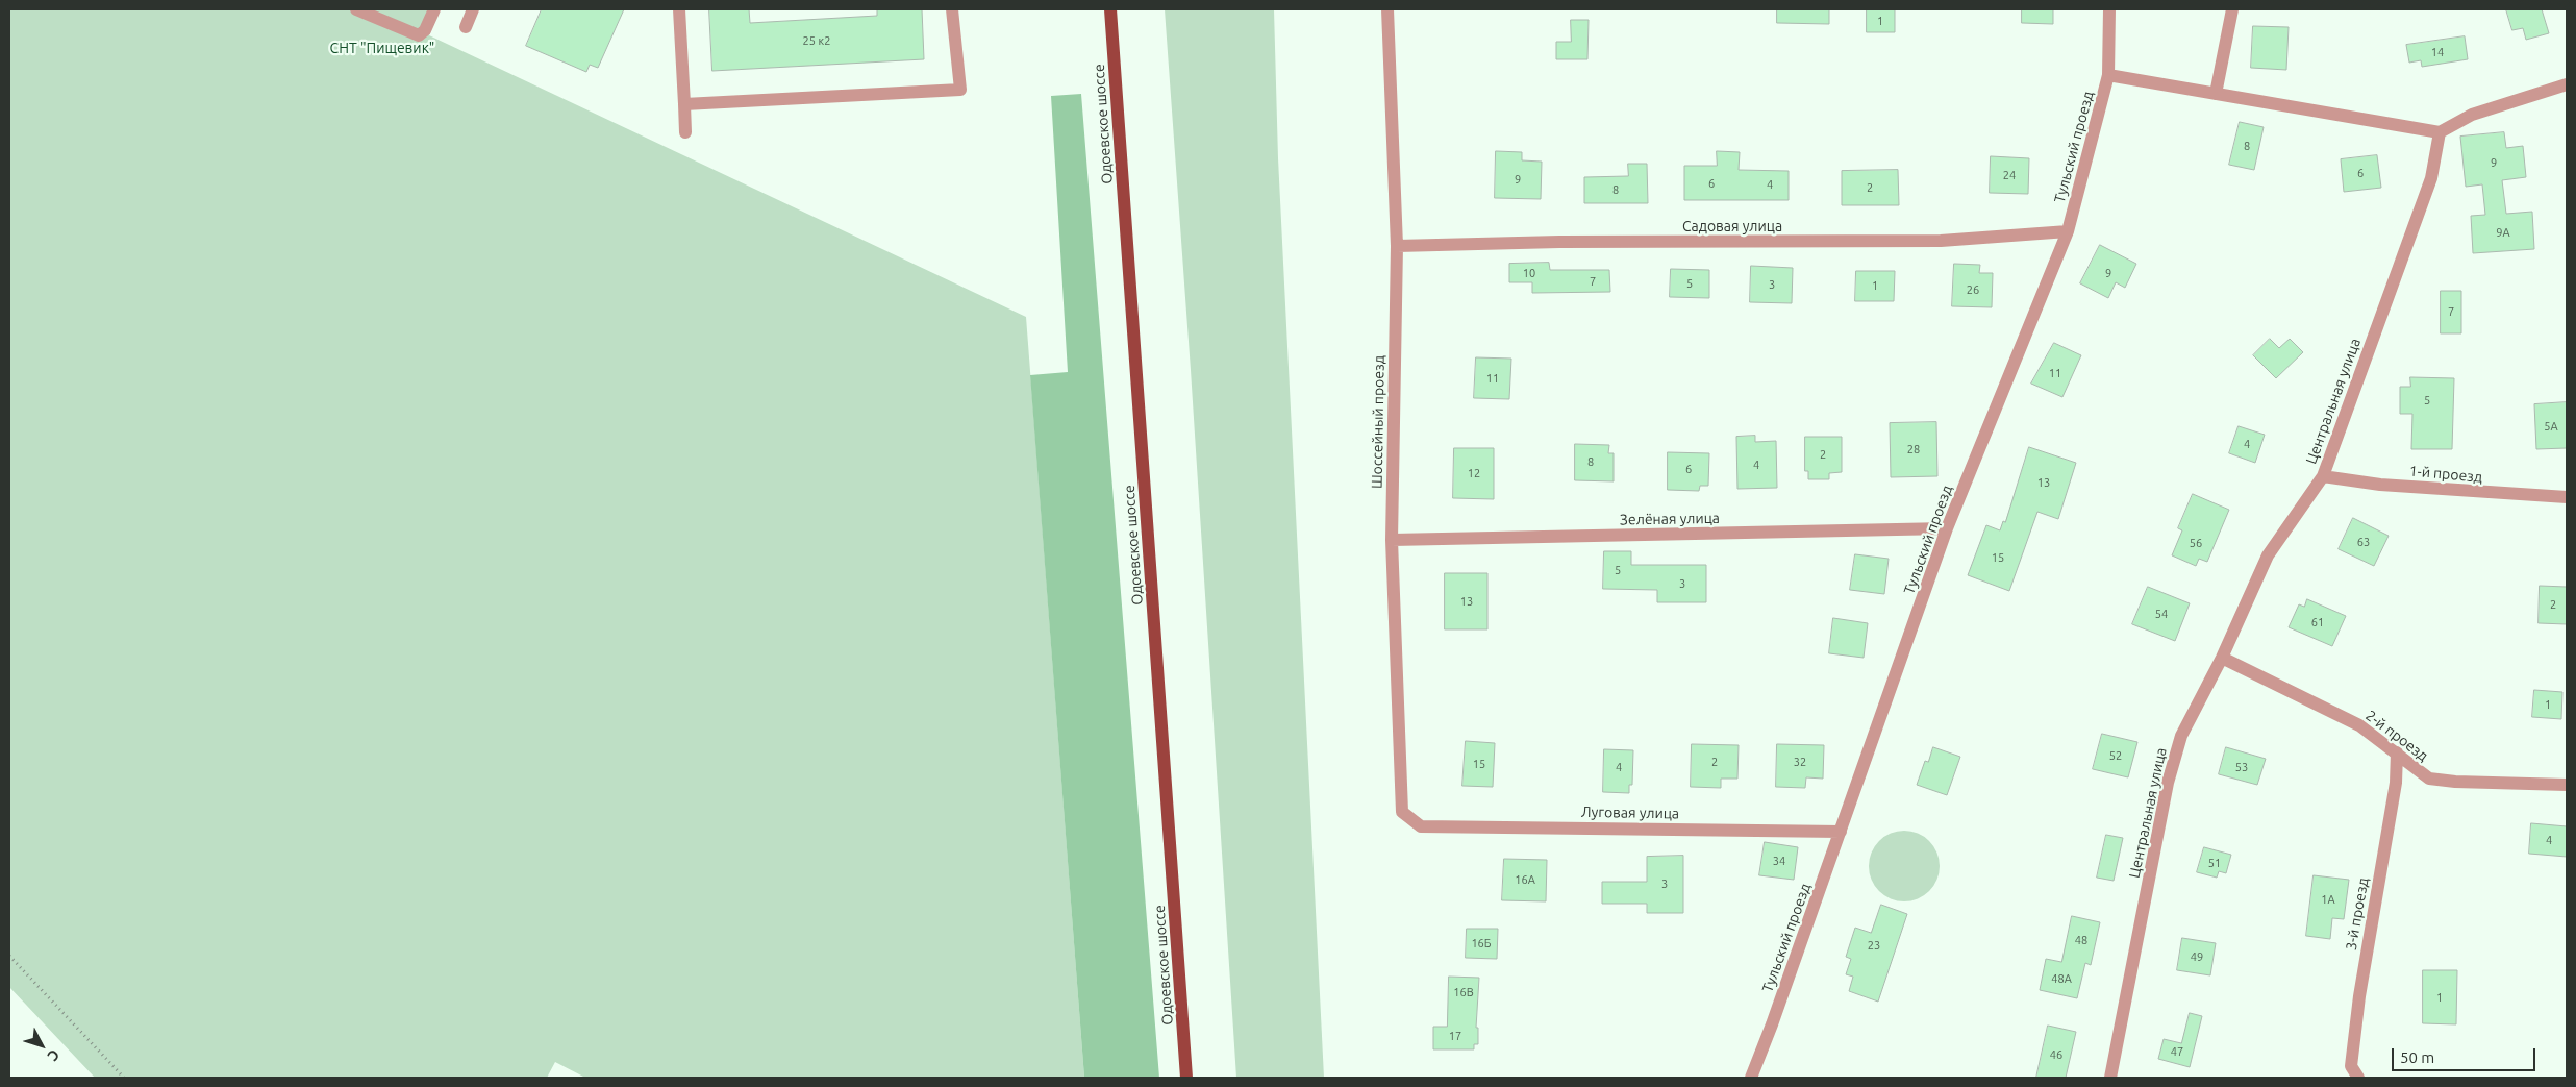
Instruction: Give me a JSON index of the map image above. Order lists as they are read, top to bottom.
{
  "streets": {
    "main road": ["Одоевское шоссе"],
    "street": [
      "Тульский проезд",
      "Садовая улица",
      "Центральная улица",
      "Шоссейный проезд",
      "1-й проезд",
      "Зелёная улица",
      "2-й проезд",
      "Луговая улица",
      "3-й проезд"
    ]
  },
  "crossings": [
    ["Тульский проезд", "Садовая улица"],
    ["Тульский проезд", "Зелёная улица"],
    ["Тульский проезд", "Луговая улица"],
    ["Садовая улица", "Шоссейный проезд"],
    ["Центральная улица", "1-й проезд"],
    ["Центральная улица", "2-й проезд"],
    ["Шоссейный проезд", "Зелёная улица"],
    ["Шоссейный проезд", "Луговая улица"],
    ["2-й проезд", "3-й проезд"]
  ],
  "parks": ["СНТ \"Пищевик\""],
  "house_numbers": [
    "1",
    "25 к2",
    "14",
    "8",
    "9",
    "6",
    "24",
    "9",
    "6",
    "4",
    "2",
    "8",
    "9А",
    "10",
    "9",
    "7",
    "5",
    "3",
    "1",
    "26",
    "7",
    "11",
    "11",
    "5",
    "5А",
    "4",
    "28",
    "2",
    "8",
    "4",
    "6",
    "12",
    "13",
    "63",
    "56",
    "15",
    "5",
    "3",
    "13",
    "2",
    "54",
    "61",
    "1",
    "52",
    "2",
    "32",
    "15",
    "4",
    "53",
    "4",
    "34",
    "51",
    "16А",
    "3",
    "1А",
    "48",
    "16Б",
    "23",
    "49",
    "48А",
    "16В",
    "1",
    "17",
    "47",
    "46"
  ],
  "scale_bar": "50 m",
  "north": "bottom right"
}
